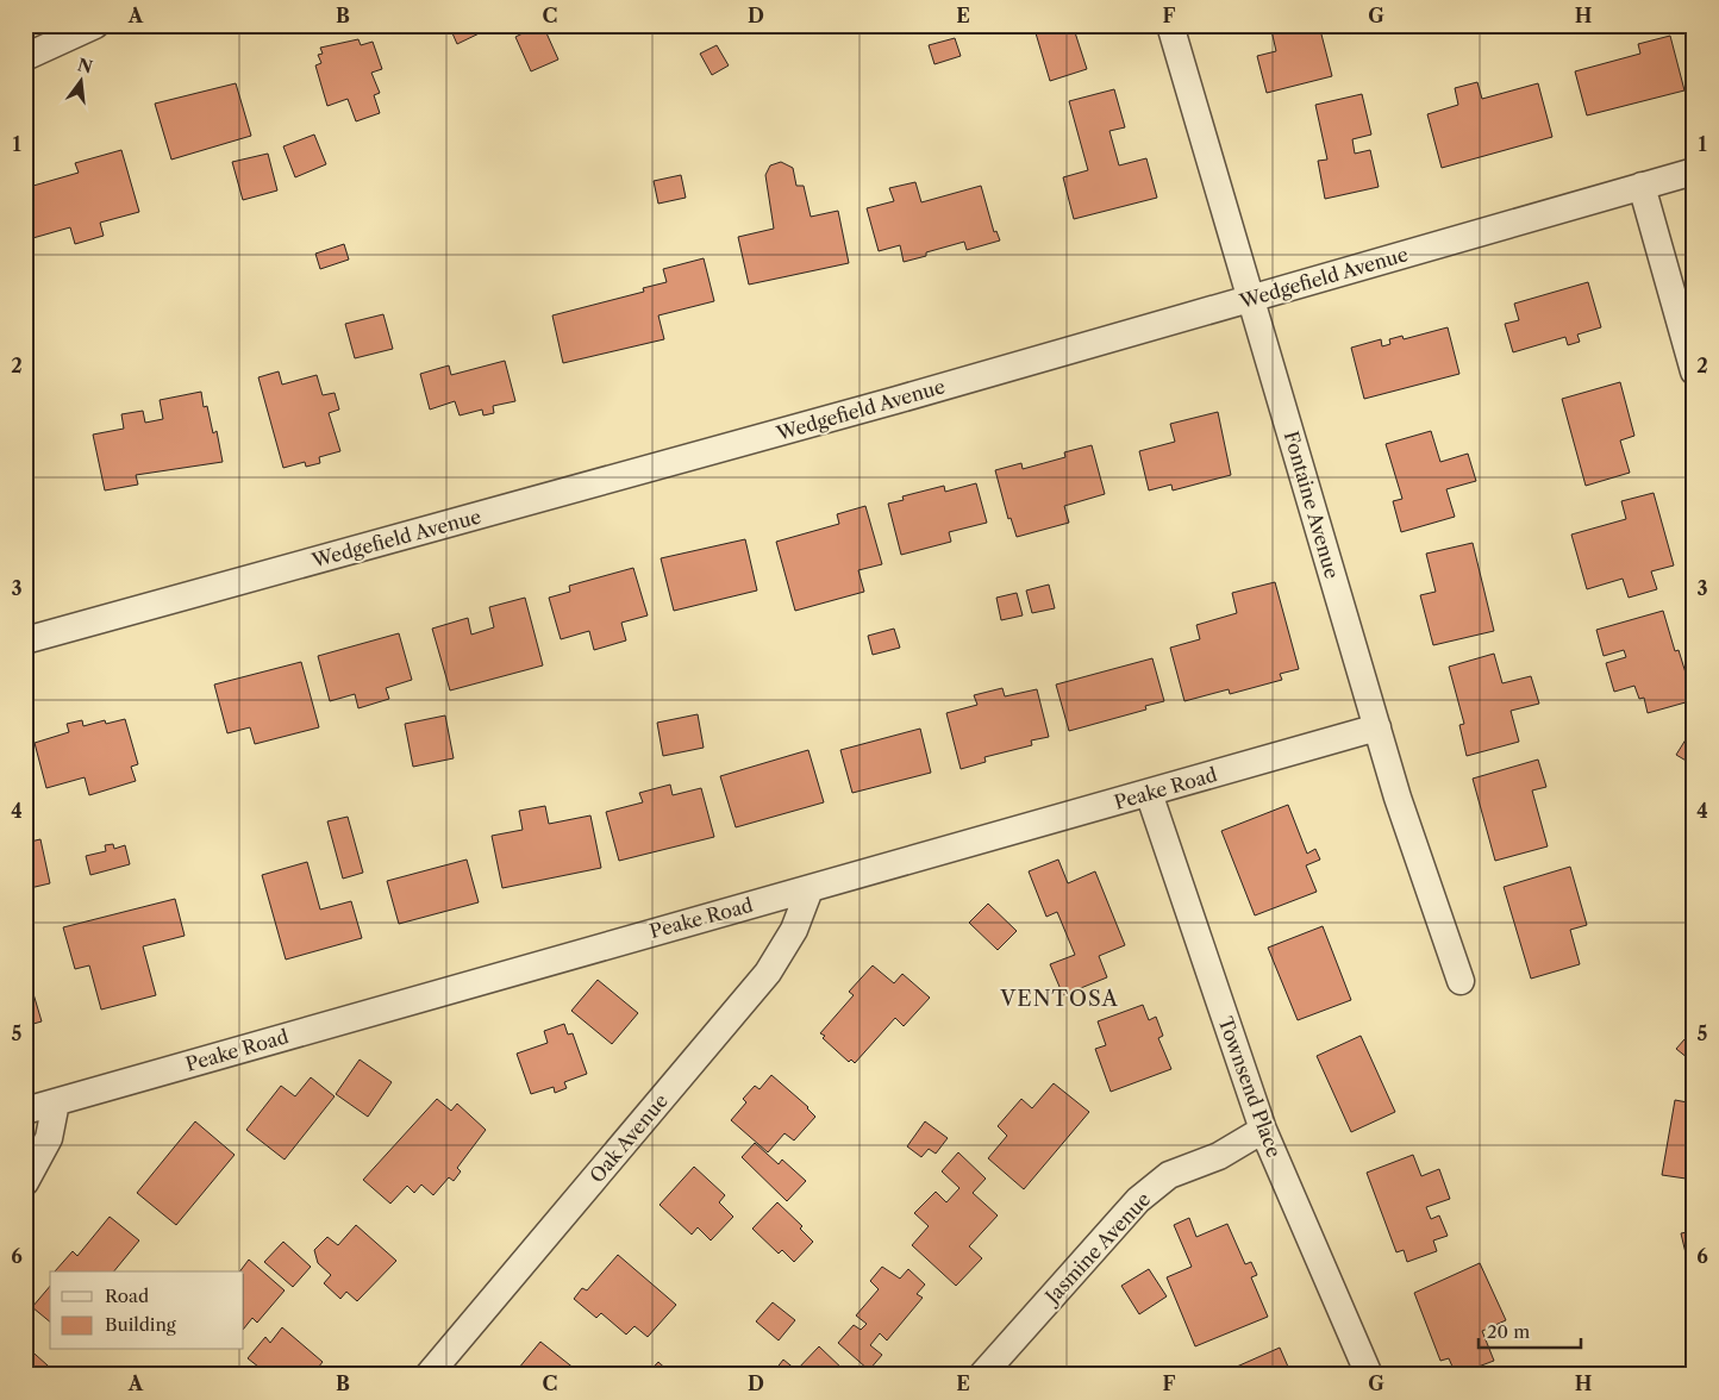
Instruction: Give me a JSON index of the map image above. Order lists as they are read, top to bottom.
{
  "streets": {
    "street": [
      "Wedgefield Avenue",
      "Fontaine Avenue",
      "Peake Road",
      "Townsend Place",
      "Oak Avenue",
      "Jasmine Avenue"
    ]
  },
  "crossings": [
    ["Wedgefield Avenue", "Fontaine Avenue"],
    ["Fontaine Avenue", "Peake Road"],
    ["Peake Road", "Townsend Place"],
    ["Peake Road", "Oak Avenue"],
    ["Townsend Place", "Jasmine Avenue"]
  ],
  "districts": ["VENTOSA"],
  "legend": ["Road", "Building"],
  "scale_bar": "20 m",
  "north": "top",
  "grid": {
    "columns": [
      "A",
      "B",
      "C",
      "D",
      "E",
      "F",
      "G",
      "H"
    ],
    "rows": [
      "1",
      "2",
      "3",
      "4",
      "5",
      "6"
    ]
  }
}
